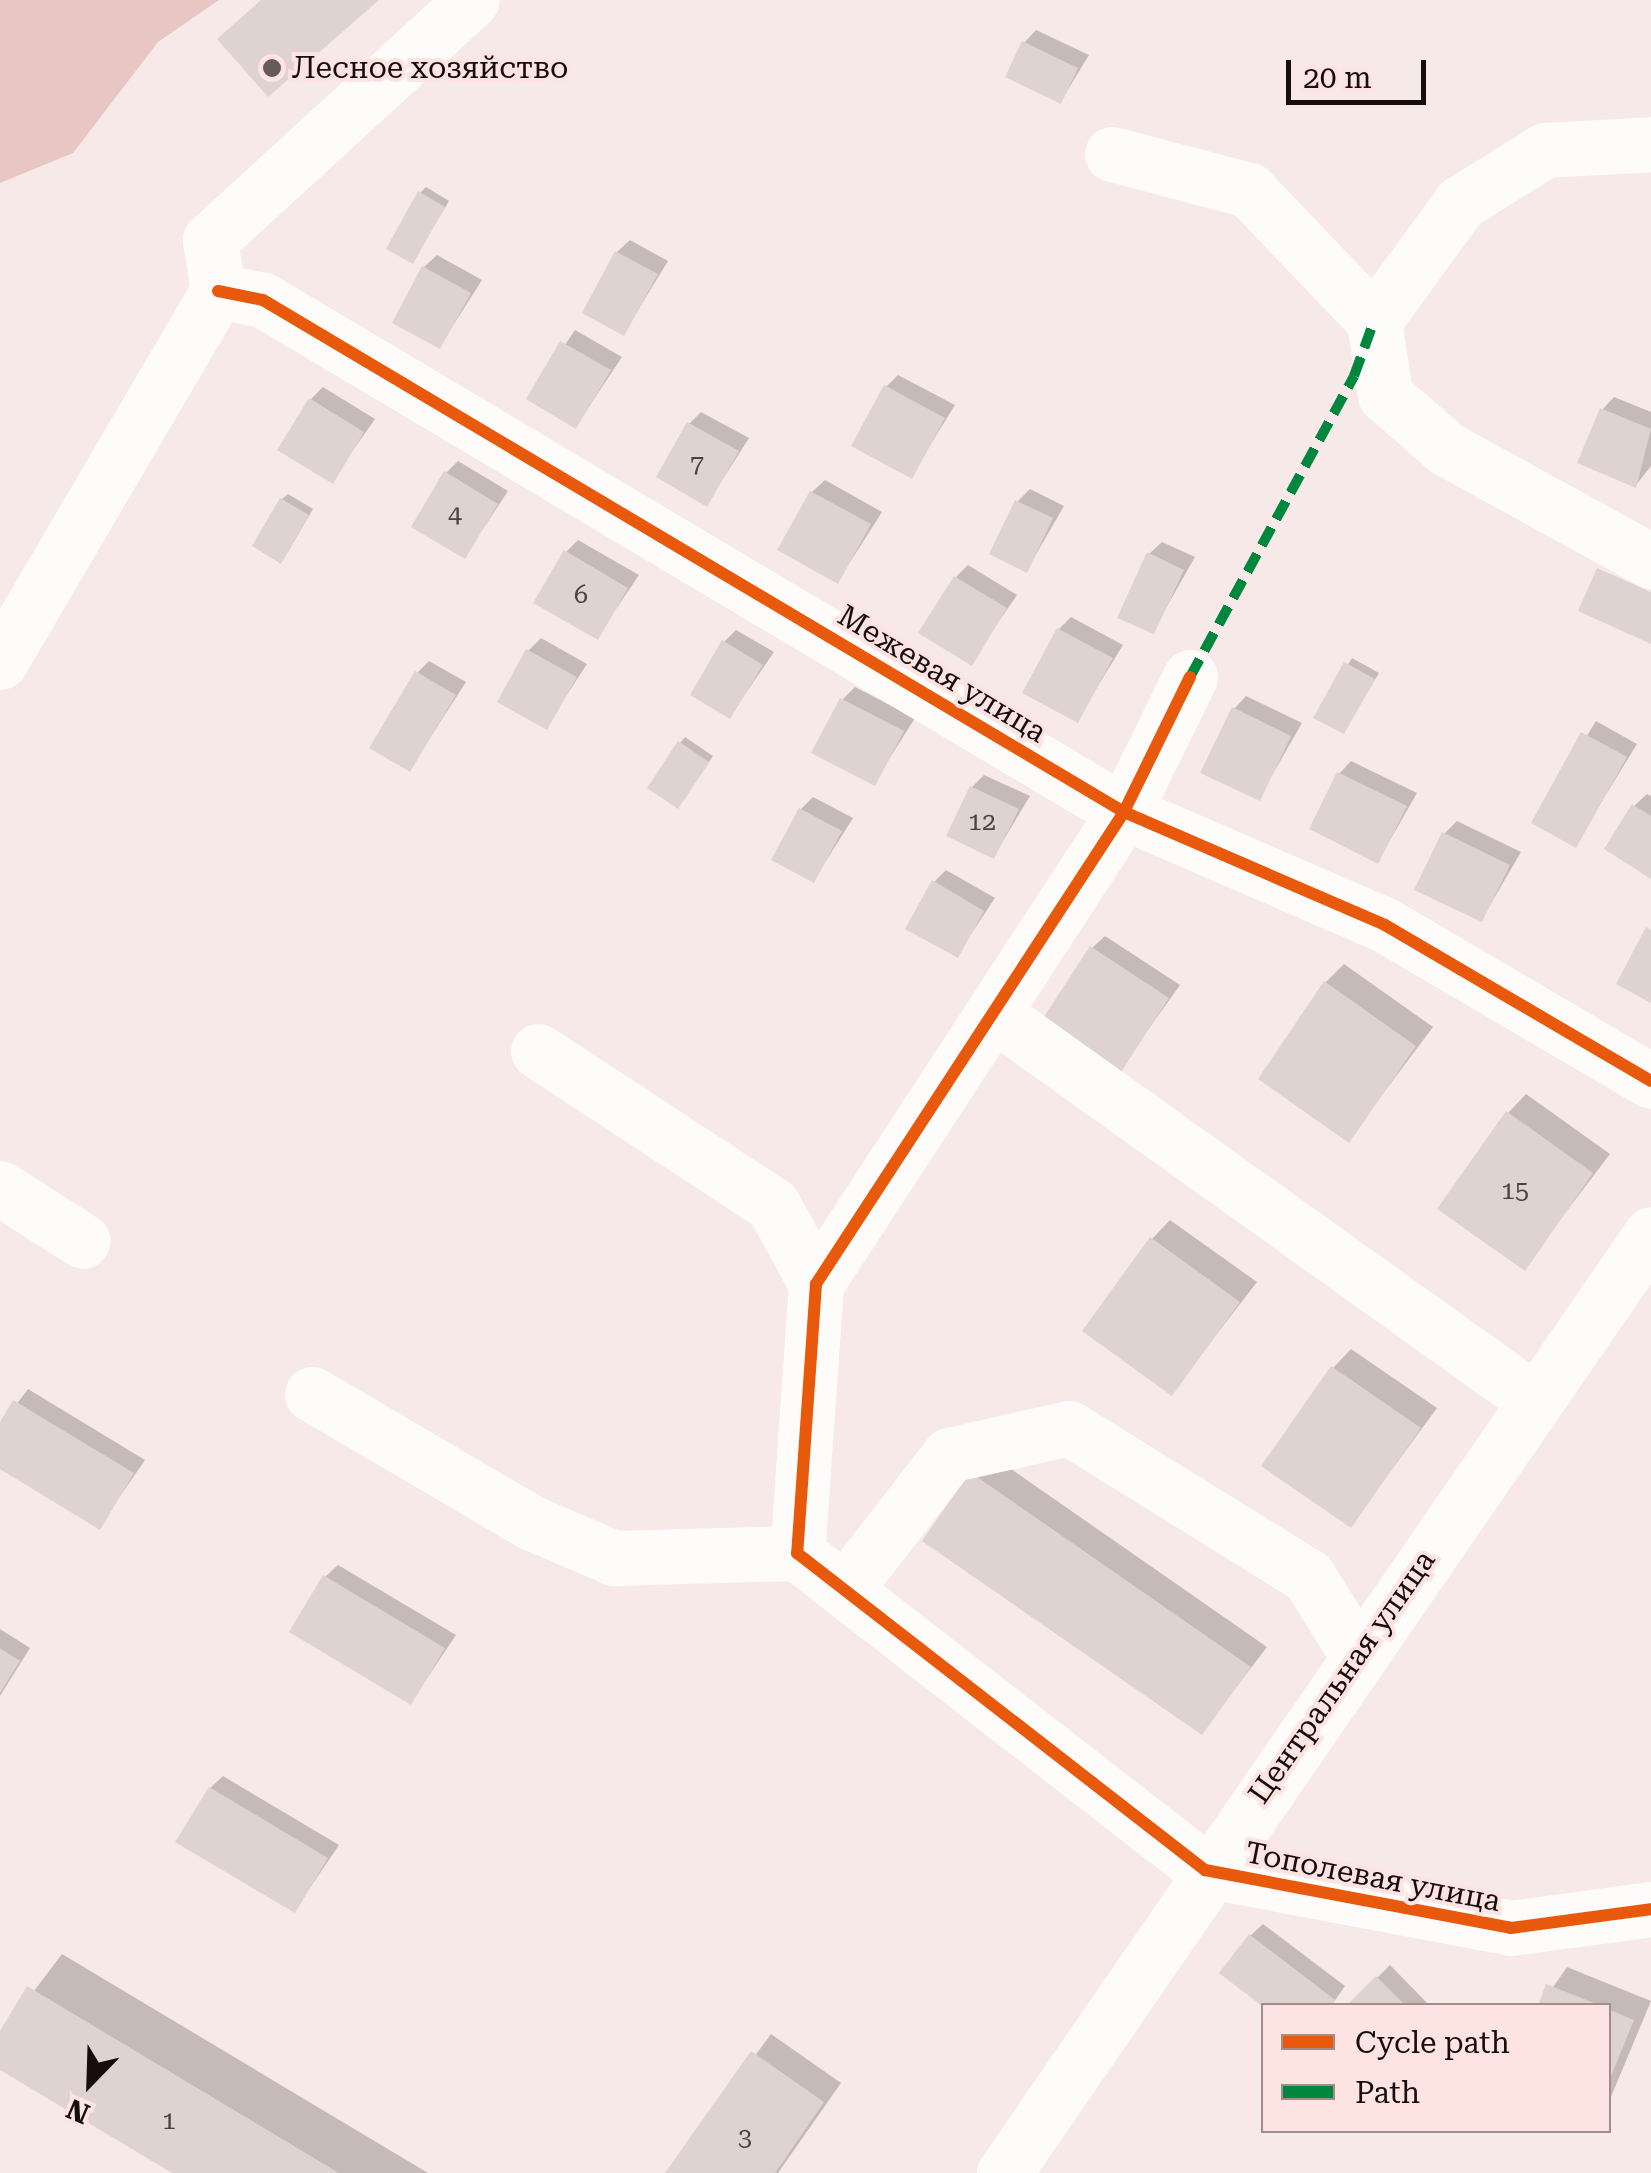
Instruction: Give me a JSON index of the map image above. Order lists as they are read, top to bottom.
{
  "streets": {
    "street": ["Межевая улица", "Центральная улица", "Тополевая улица"]
  },
  "crossings": [
    ["Центральная улица", "Тополевая улица"]
  ],
  "places": ["Лесное хозяйство"],
  "house_numbers": [
    "7",
    "4",
    "6",
    "12",
    "15",
    "1",
    "3"
  ],
  "legend": ["Cycle path", "Path"],
  "scale_bar": "20 m",
  "north": "bottom left"
}
